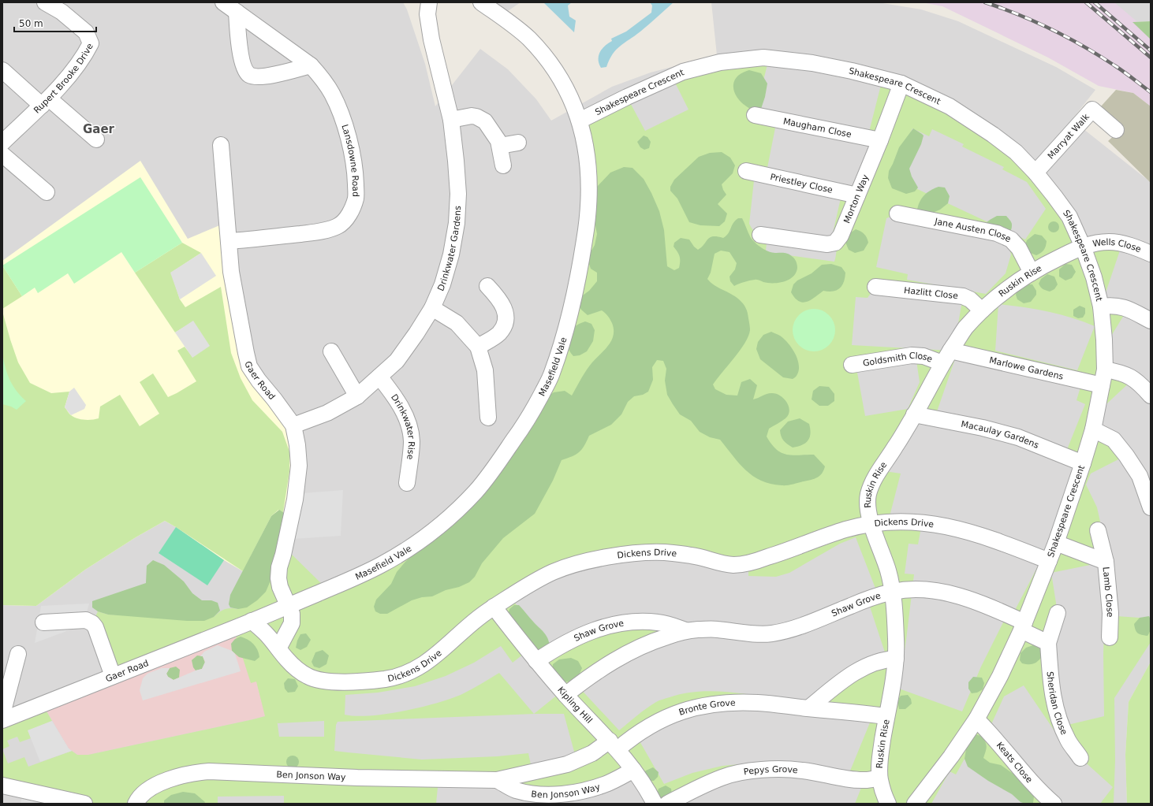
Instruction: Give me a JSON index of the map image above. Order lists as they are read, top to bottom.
{
  "streets": {
    "street": [
      "Rupert Brooke Drive",
      "Shakespeare Crescent",
      "Maugham Close",
      "Marryat Walk",
      "Lansdowne Road",
      "Priestley Close",
      "Morton Way",
      "Jane Austen Close",
      "Drinkwater Gardens",
      "Wells Close",
      "Ruskin Rise",
      "Hazlitt Close",
      "Goldsmith Close",
      "Masefield Vale",
      "Marlowe Gardens",
      "Gaer Road",
      "Drinkwater Rise",
      "Macaulay Gardens",
      "Dickens Drive",
      "Lamb Close",
      "Shaw Grove",
      "Sheridan Close",
      "Kipling Hill",
      "Bronte Grove",
      "Keats Close",
      "Pepys Grove",
      "Ben Jonson Way"
    ]
  },
  "crossings": [
    ["Shakespeare Crescent", "Marryat Walk"],
    ["Shakespeare Crescent", "Morton Way"],
    ["Shakespeare Crescent", "Wells Close"],
    ["Shakespeare Crescent", "Ruskin Rise"],
    ["Shakespeare Crescent", "Masefield Vale"],
    ["Shakespeare Crescent", "Marlowe Gardens"],
    ["Shakespeare Crescent", "Macaulay Gardens"],
    ["Shakespeare Crescent", "Dickens Drive"],
    ["Shakespeare Crescent", "Lamb Close"],
    ["Shakespeare Crescent", "Shaw Grove"],
    ["Shakespeare Crescent", "Keats Close"],
    ["Maugham Close", "Morton Way"],
    ["Lansdowne Road", "Gaer Road"],
    ["Priestley Close", "Morton Way"],
    ["Jane Austen Close", "Ruskin Rise"],
    ["Drinkwater Gardens", "Gaer Road"],
    ["Drinkwater Gardens", "Drinkwater Rise"],
    ["Wells Close", "Ruskin Rise"],
    ["Ruskin Rise", "Hazlitt Close"],
    ["Ruskin Rise", "Goldsmith Close"],
    ["Ruskin Rise", "Marlowe Gardens"],
    ["Ruskin Rise", "Macaulay Gardens"],
    ["Ruskin Rise", "Dickens Drive"],
    ["Ruskin Rise", "Shaw Grove"],
    ["Ruskin Rise", "Bronte Grove"],
    ["Ruskin Rise", "Pepys Grove"],
    ["Goldsmith Close", "Marlowe Gardens"],
    ["Masefield Vale", "Gaer Road"],
    ["Masefield Vale", "Dickens Drive"],
    ["Gaer Road", "Dickens Drive"],
    ["Dickens Drive", "Kipling Hill"],
    ["Shaw Grove", "Kipling Hill"],
    ["Kipling Hill", "Bronte Grove"],
    ["Kipling Hill", "Ben Jonson Way"],
    ["Bronte Grove", "Ben Jonson Way"]
  ],
  "districts": ["Gaer"],
  "scale_bar": "50 m"
}
